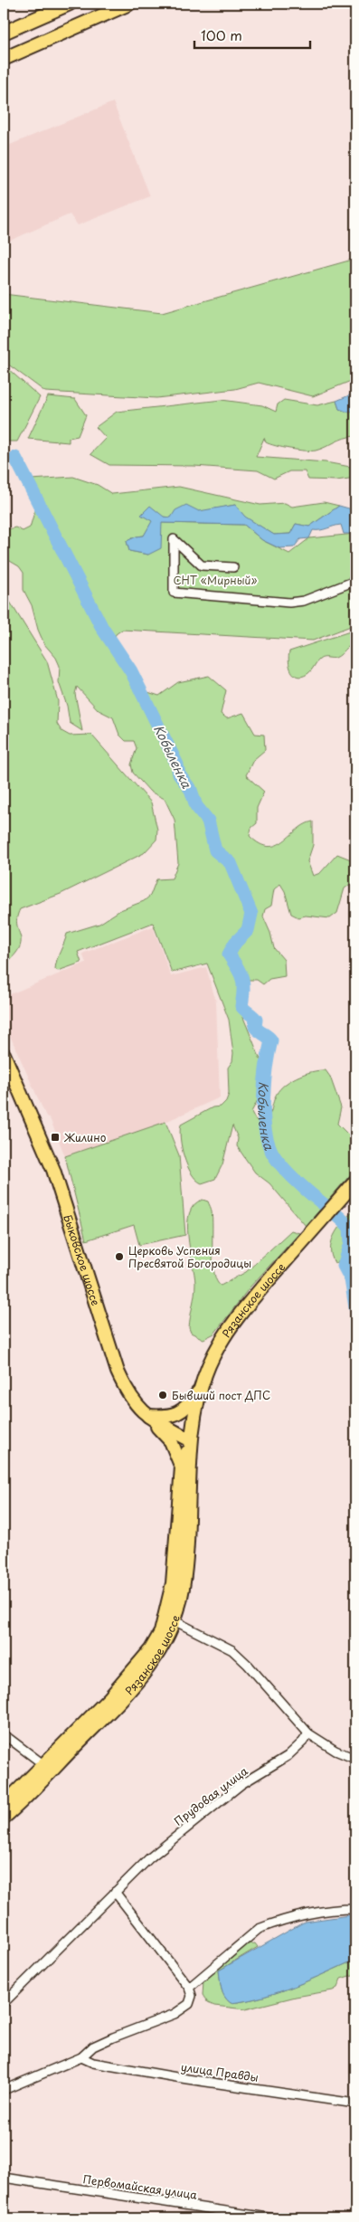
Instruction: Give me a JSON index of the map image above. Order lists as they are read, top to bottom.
{
  "streets": {
    "main road": ["Быковское шоссе", "Рязанское шоссе"],
    "street": ["Прудовая улица", "улица Правды", "Первомайская улица"]
  },
  "crossings": [
    ["Быковское шоссе", "Рязанское шоссе"]
  ],
  "water": ["Кобыленка"],
  "parks": ["СНТ «Мирный»"],
  "places": {
    "transit": ["Жилино"],
    "other": ["Церковь Успения Пресвятой Богородицы", "Бывший пост ДПС"]
  },
  "scale_bar": "100 m"
}
